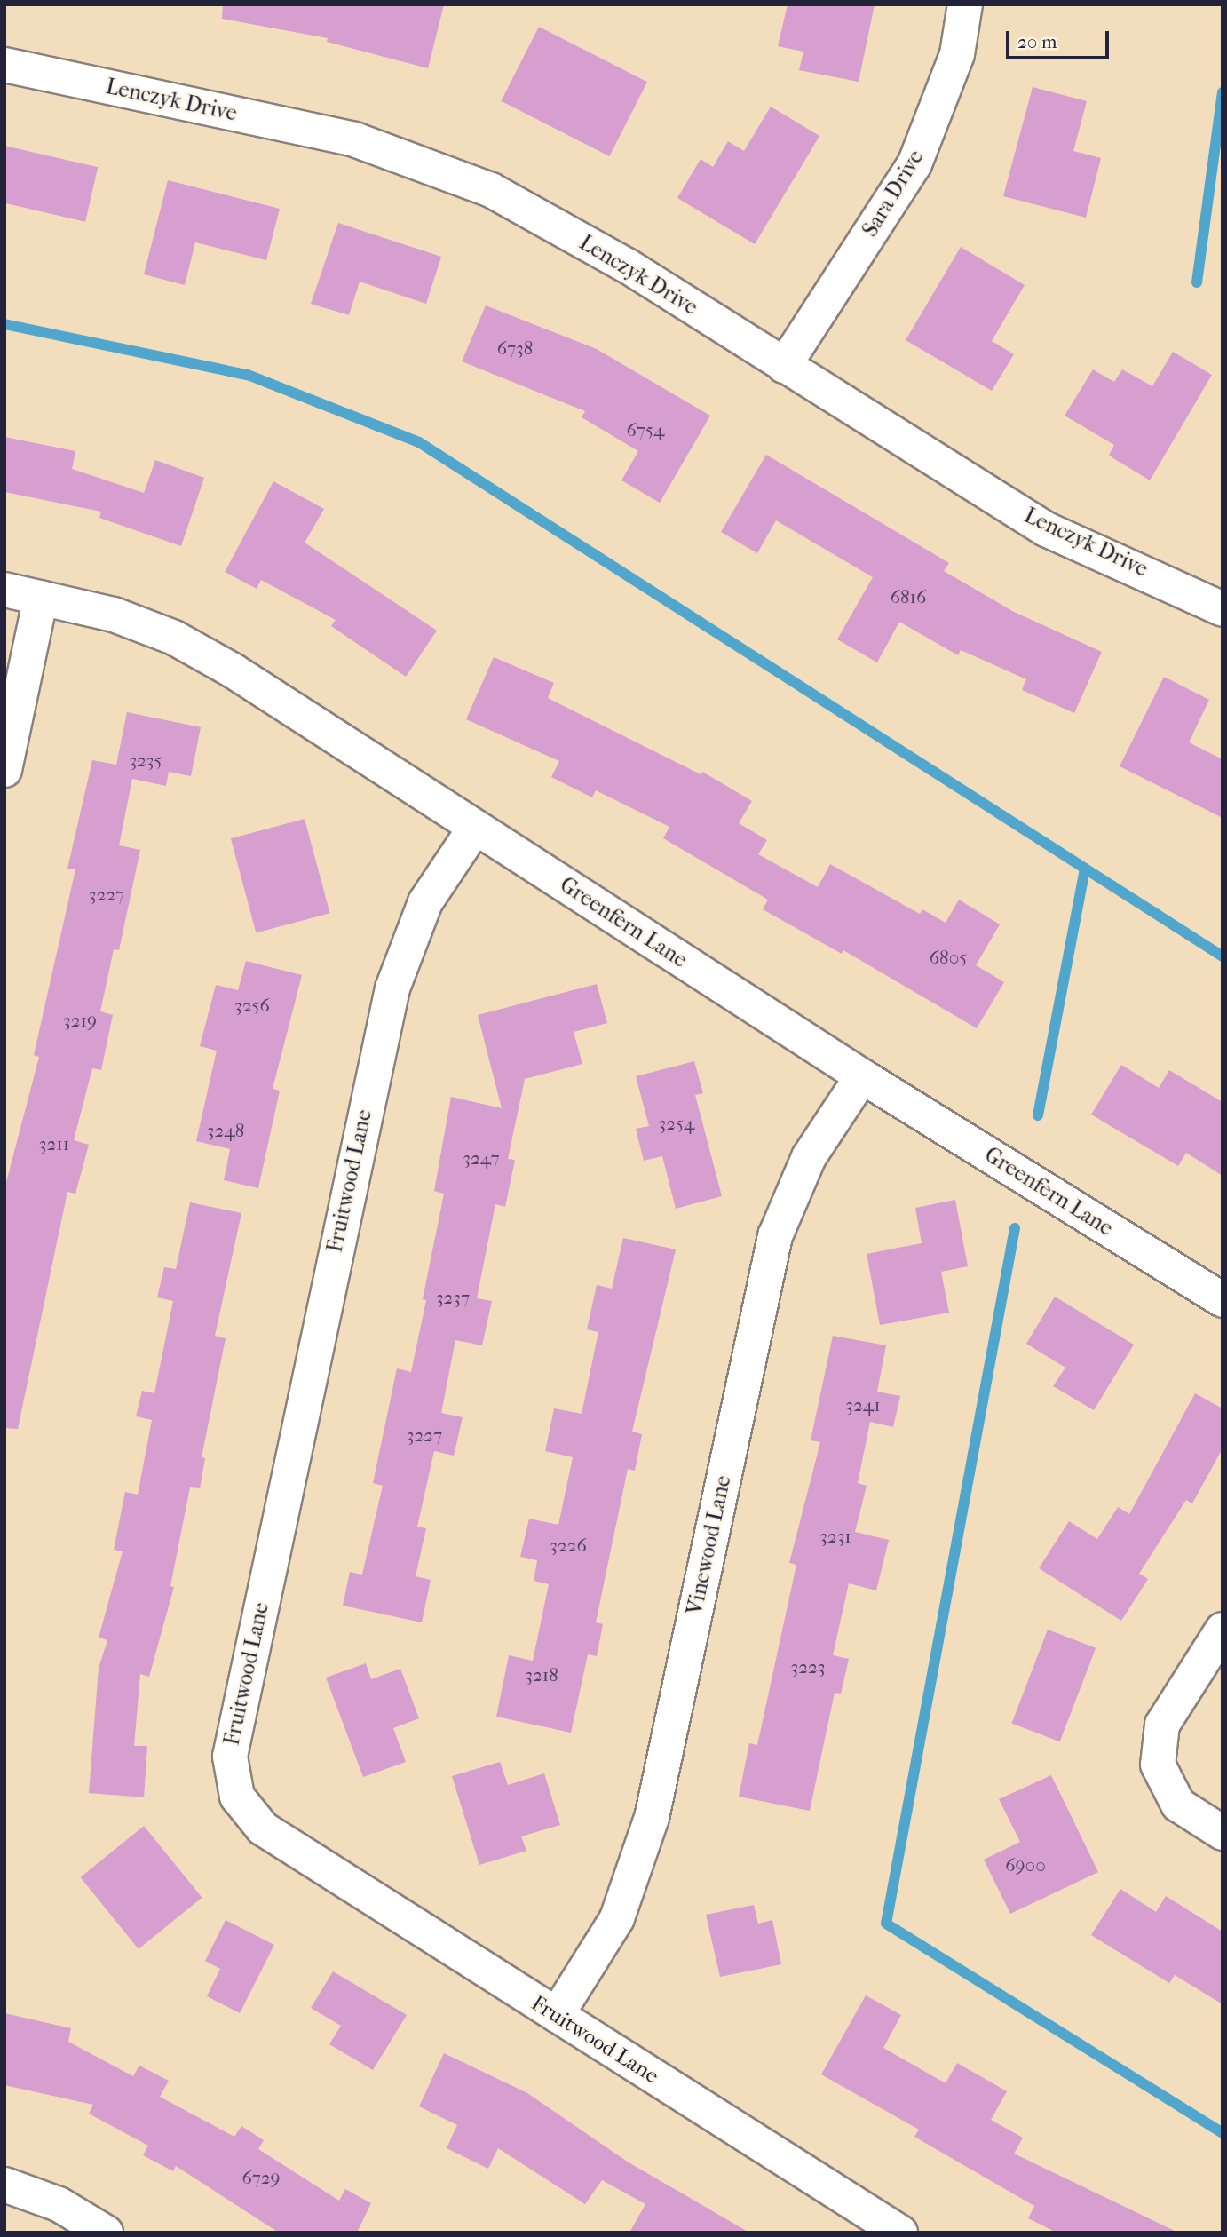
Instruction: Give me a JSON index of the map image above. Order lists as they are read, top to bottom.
{
  "streets": {
    "street": [
      "Lenczyk Drive",
      "Sara Drive",
      "Greenfern Lane",
      "Fruitwood Lane",
      "Vinewood Lane"
    ]
  },
  "crossings": [
    ["Lenczyk Drive", "Sara Drive"],
    ["Greenfern Lane", "Fruitwood Lane"],
    ["Greenfern Lane", "Vinewood Lane"],
    ["Fruitwood Lane", "Vinewood Lane"]
  ],
  "house_numbers": [
    "6738",
    "6754",
    "6816",
    "3235",
    "3227",
    "6805",
    "3256",
    "3219",
    "3254",
    "3248",
    "3211",
    "3247",
    "3237",
    "3241",
    "3227",
    "3231",
    "3226",
    "3223",
    "3218",
    "6900",
    "6729"
  ],
  "scale_bar": "20 m"
}
